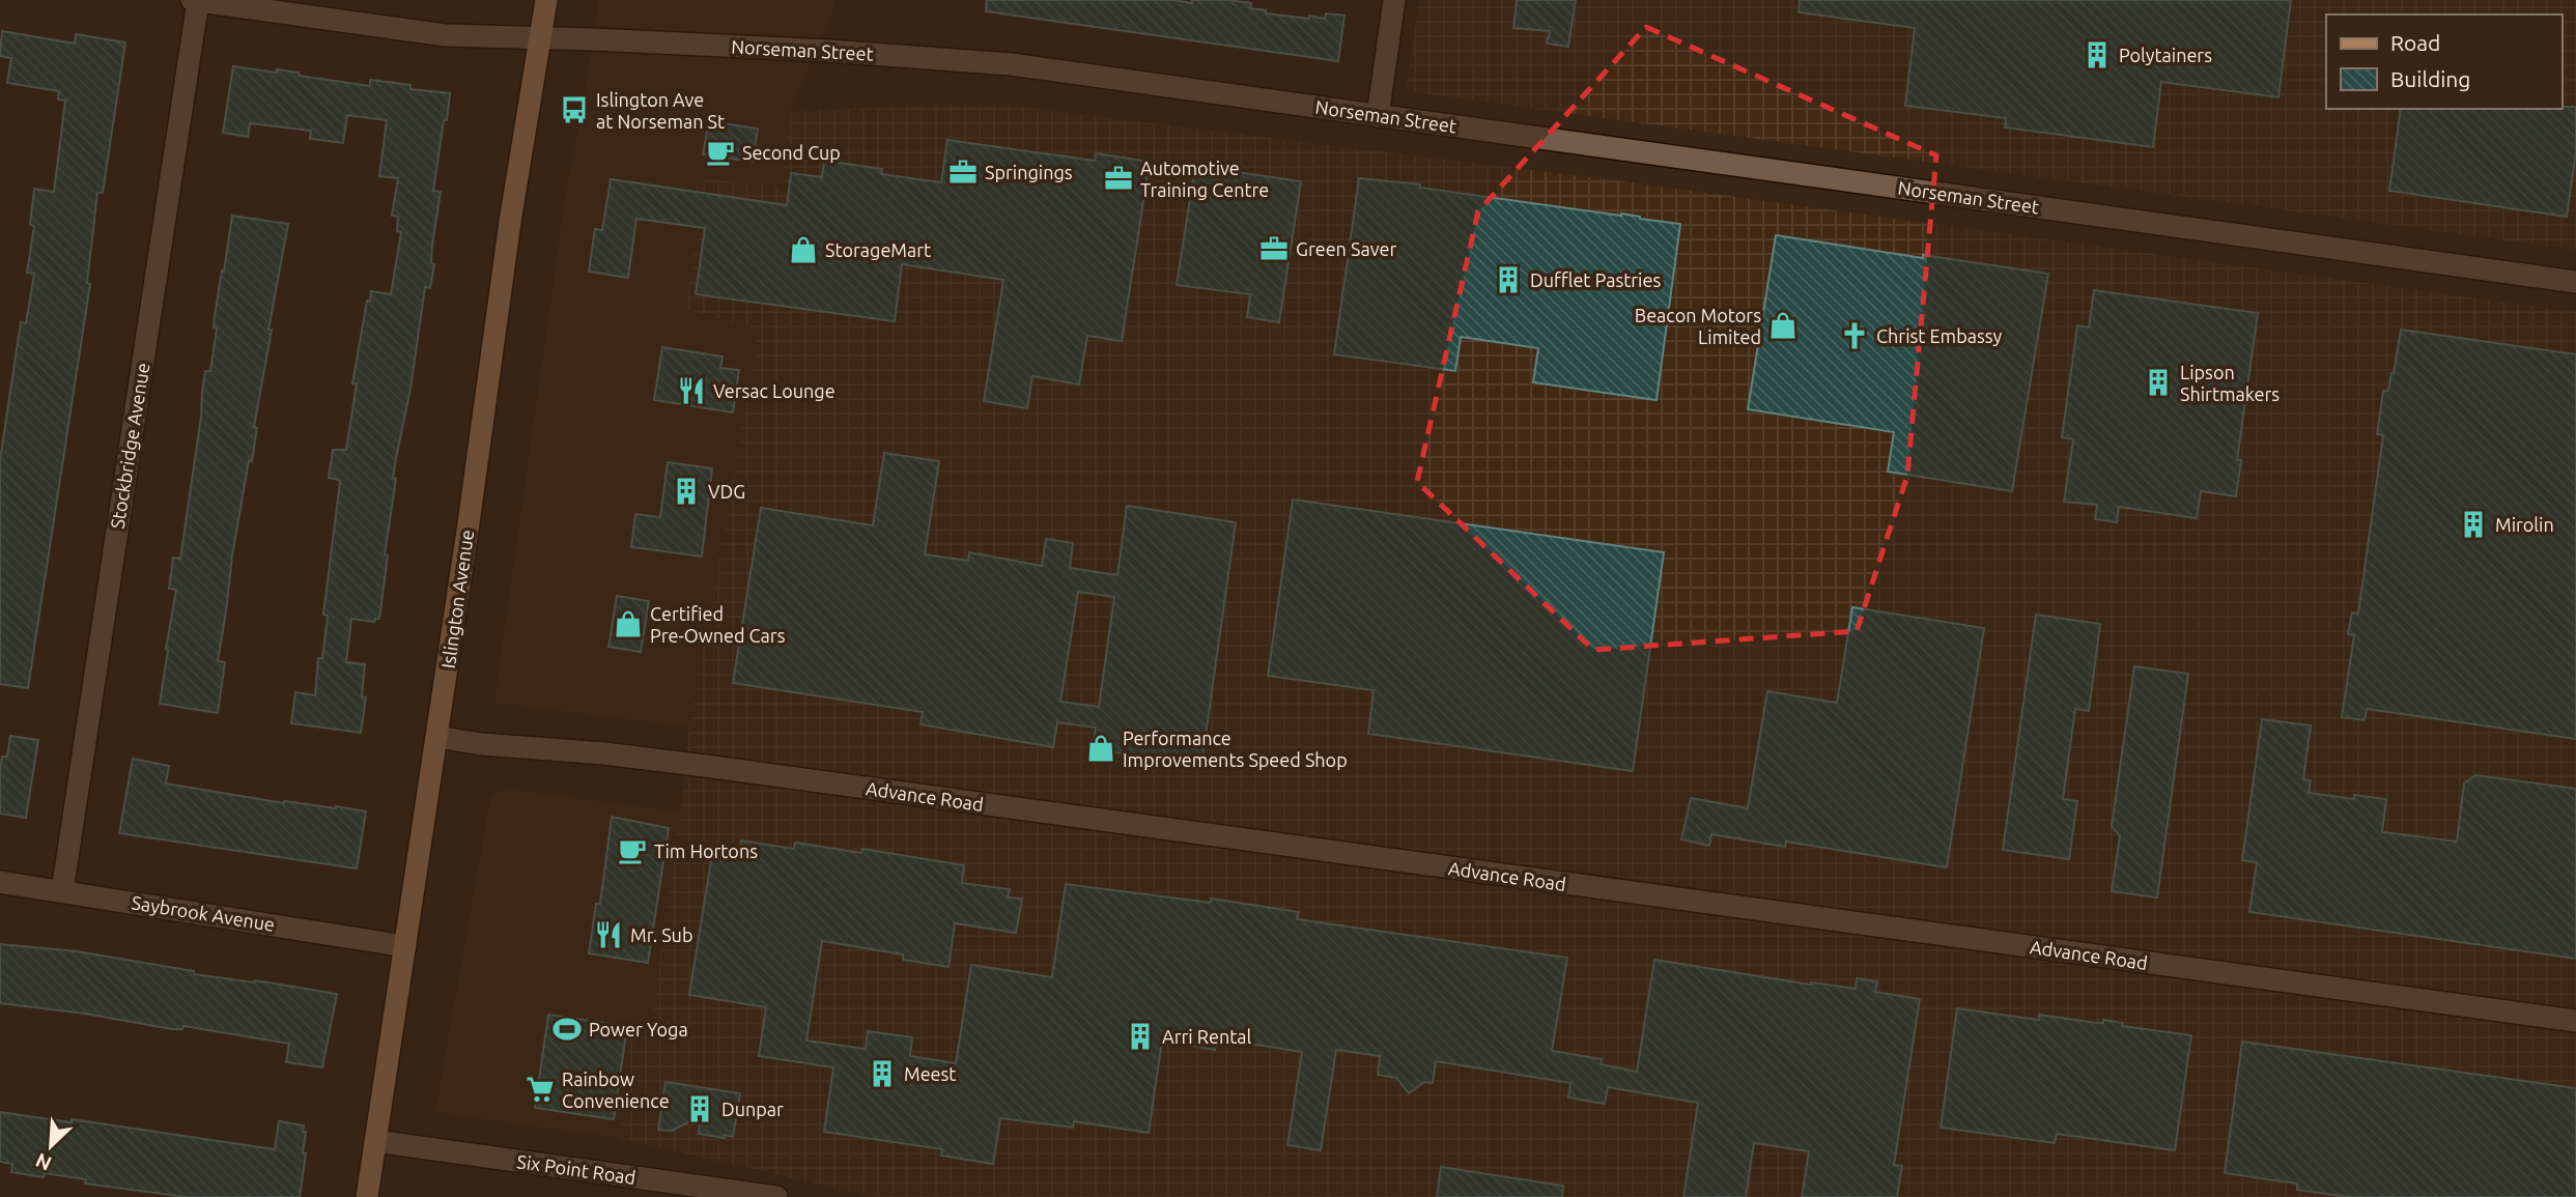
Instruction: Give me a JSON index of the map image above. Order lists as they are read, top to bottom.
{
  "streets": {
    "main road": ["Islington Avenue"],
    "street": [
      "Norseman Street",
      "Stockbridge Avenue",
      "Advance Road",
      "Saybrook Avenue",
      "Six Point Road"
    ]
  },
  "crossings": [
    ["Norseman Street", "Stockbridge Avenue"],
    ["Norseman Street", "Islington Avenue"],
    ["Stockbridge Avenue", "Saybrook Avenue"],
    ["Islington Avenue", "Advance Road"],
    ["Islington Avenue", "Saybrook Avenue"],
    ["Islington Avenue", "Six Point Road"]
  ],
  "places": {
    "building": [
      "Polytainers",
      "Dufflet Pastries",
      "Lipson Shirtmakers",
      "VDG",
      "Mirolin",
      "Arri Rental",
      "Meest",
      "Dunpar"
    ],
    "bus stop": ["Islington Ave at Norseman St"],
    "cafe": ["Second Cup", "Tim Hortons"],
    "office": ["Springings", "Automotive Training Centre", "Green Saver"],
    "shop": [
      "StorageMart",
      "Beacon Motors Limited",
      "Certified Pre-Owned Cars",
      "Performance Improvements Speed Shop"
    ],
    "church": ["Christ Embassy"],
    "restaurant": ["Versac Lounge", "Mr. Sub"],
    "sports": ["Power Yoga"],
    "supermarket": ["Rainbow Convenience"]
  },
  "legend": ["Road", "Building"],
  "north": "bottom left"
}
